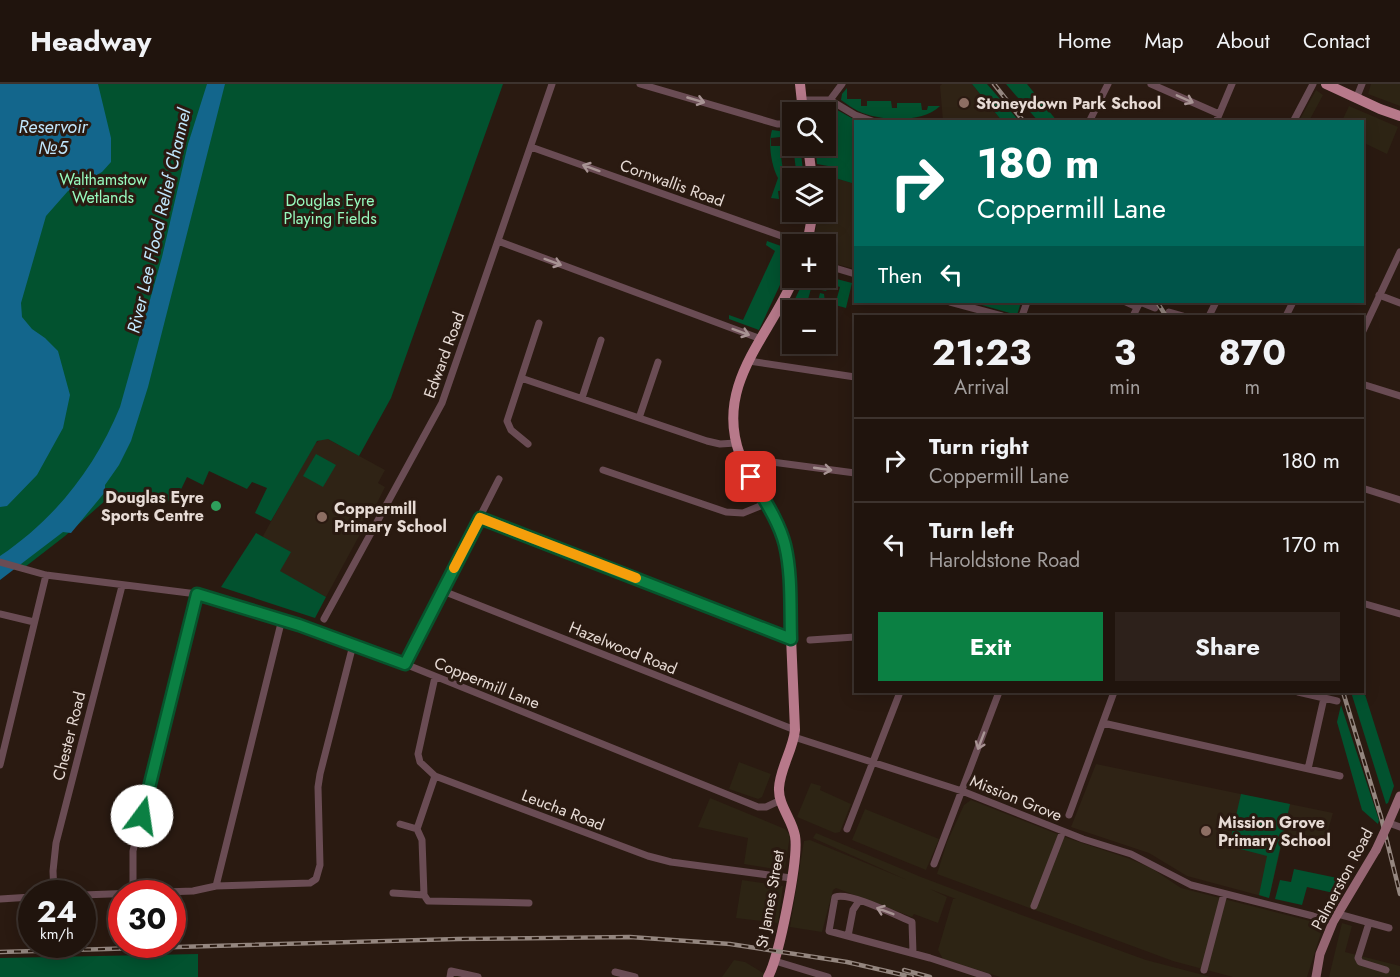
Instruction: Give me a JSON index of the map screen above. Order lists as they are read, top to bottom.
{
  "streets": {
    "main road": ["St James Street"],
    "street": [
      "Cornwallis Road",
      "Edward Road",
      "Hazelwood Road",
      "Coppermill Lane",
      "Chester Road",
      "Mission Grove",
      "Leucha Road",
      "Palmerston Road"
    ]
  },
  "crossings": [
    ["Cornwallis Road", "Edward Road"],
    ["Hazelwood Road", "Mission Grove"],
    ["Coppermill Lane", "Chester Road"],
    ["Coppermill Lane", "St James Street"],
    ["Mission Grove", "Palmerston Road"],
    ["Leucha Road", "St James Street"]
  ],
  "one_way": ["Cornwallis Road"],
  "water": ["Reservoir №5", "River Lee Flood Relief Channel"],
  "parks": ["Walthamstow Wetlands", "Douglas Eyre Playing Fields"],
  "places": [
    "Stoneydown Park School",
    "Douglas Eyre Sports Centre",
    "Coppermill Primary School",
    "Mission Grove Primary School"
  ],
  "page": {
    "header": "Headway",
    "nav": [
      "Home",
      "Map",
      "About",
      "Contact"
    ],
    "map_buttons": ["+", "−"],
    "turn": ["180 m", "Coppermill Lane"],
    "then": "Then",
    "eta": [
      "21:23",
      "Arrival",
      "3",
      "min",
      "870",
      "m"
    ],
    "list": [
      {
        "name": "Turn right",
        "note": "Coppermill Lane",
        "value": "180 m"
      },
      {
        "name": "Turn left",
        "note": "Haroldstone Road",
        "value": "170 m"
      }
    ],
    "buttons": ["Exit", "Share"],
    "speed": "24 km/h",
    "limit": "30"
  }
}
